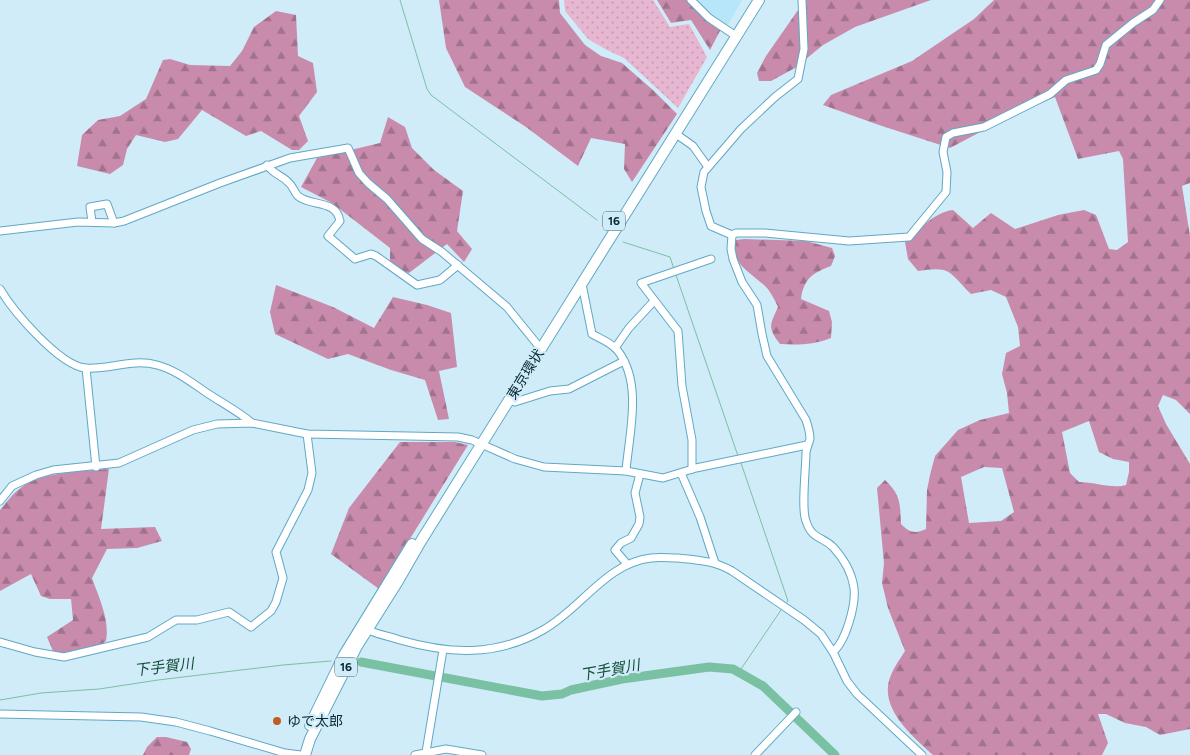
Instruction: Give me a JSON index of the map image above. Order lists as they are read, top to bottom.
{
  "streets": {
    "highway": ["16", "東京環状"]
  },
  "water": ["下手賀川"],
  "places": ["ゆで太郎"]
}
